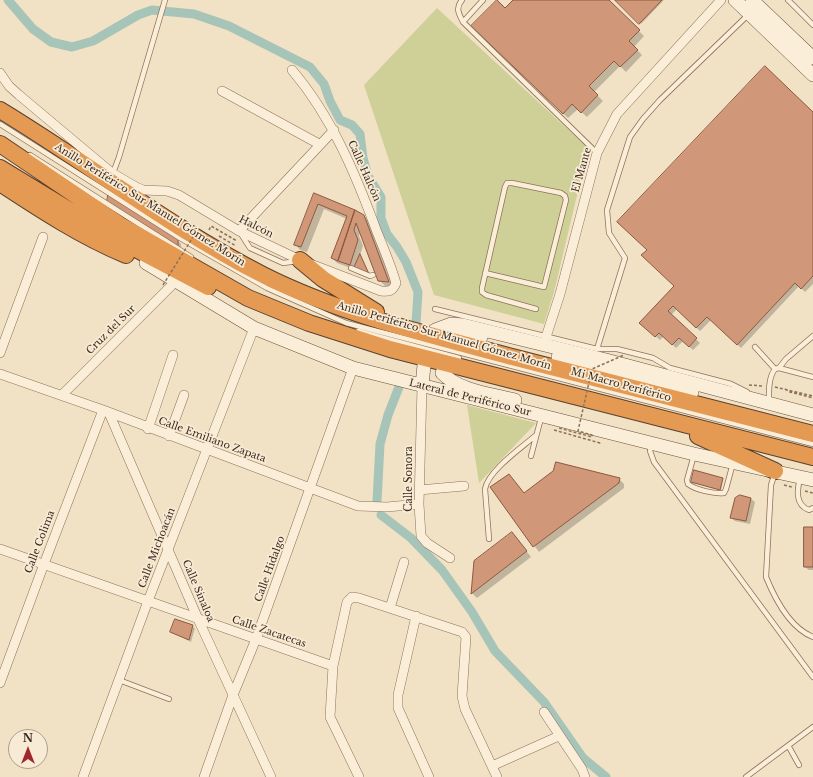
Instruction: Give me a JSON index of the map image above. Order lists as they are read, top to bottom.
{
  "streets": {
    "highway": ["Anillo Periférico Sur Manuel Gómez Morín"],
    "street": [
      "El Mante",
      "Calle Halcón",
      "Halcón",
      "Cruz del Sur",
      "Lateral de Periférico Sur",
      "Calle Emiliano Zapata",
      "Calle Sonora",
      "Calle Colima",
      "Calle Michoacán",
      "Calle Hidalgo",
      "Calle Sinaloa",
      "Calle Zacatecas"
    ],
    "lane": ["Mi Macro Periférico"]
  },
  "crossings": [
    ["Calle Halcón", "Halcón"],
    ["Anillo Periférico Sur Manuel Gómez Morín", "Halcón"],
    ["Cruz del Sur", "Lateral de Periférico Sur"],
    ["Cruz del Sur", "Calle Emiliano Zapata"],
    ["Lateral de Periférico Sur", "Calle Sonora"],
    ["Lateral de Periférico Sur", "Calle Michoacán"],
    ["Lateral de Periférico Sur", "Calle Hidalgo"],
    ["Calle Emiliano Zapata", "Calle Sonora"],
    ["Calle Emiliano Zapata", "Calle Colima"],
    ["Calle Emiliano Zapata", "Calle Michoacán"],
    ["Calle Emiliano Zapata", "Calle Hidalgo"],
    ["Calle Emiliano Zapata", "Calle Sinaloa"],
    ["Calle Colima", "Calle Sinaloa"],
    ["Calle Colima", "Calle Zacatecas"],
    ["Calle Michoacán", "Calle Sinaloa"],
    ["Calle Michoacán", "Calle Zacatecas"],
    ["Calle Hidalgo", "Calle Sinaloa"],
    ["Calle Hidalgo", "Calle Zacatecas"],
    ["Calle Sinaloa", "Calle Zacatecas"]
  ],
  "north": "top"
}
